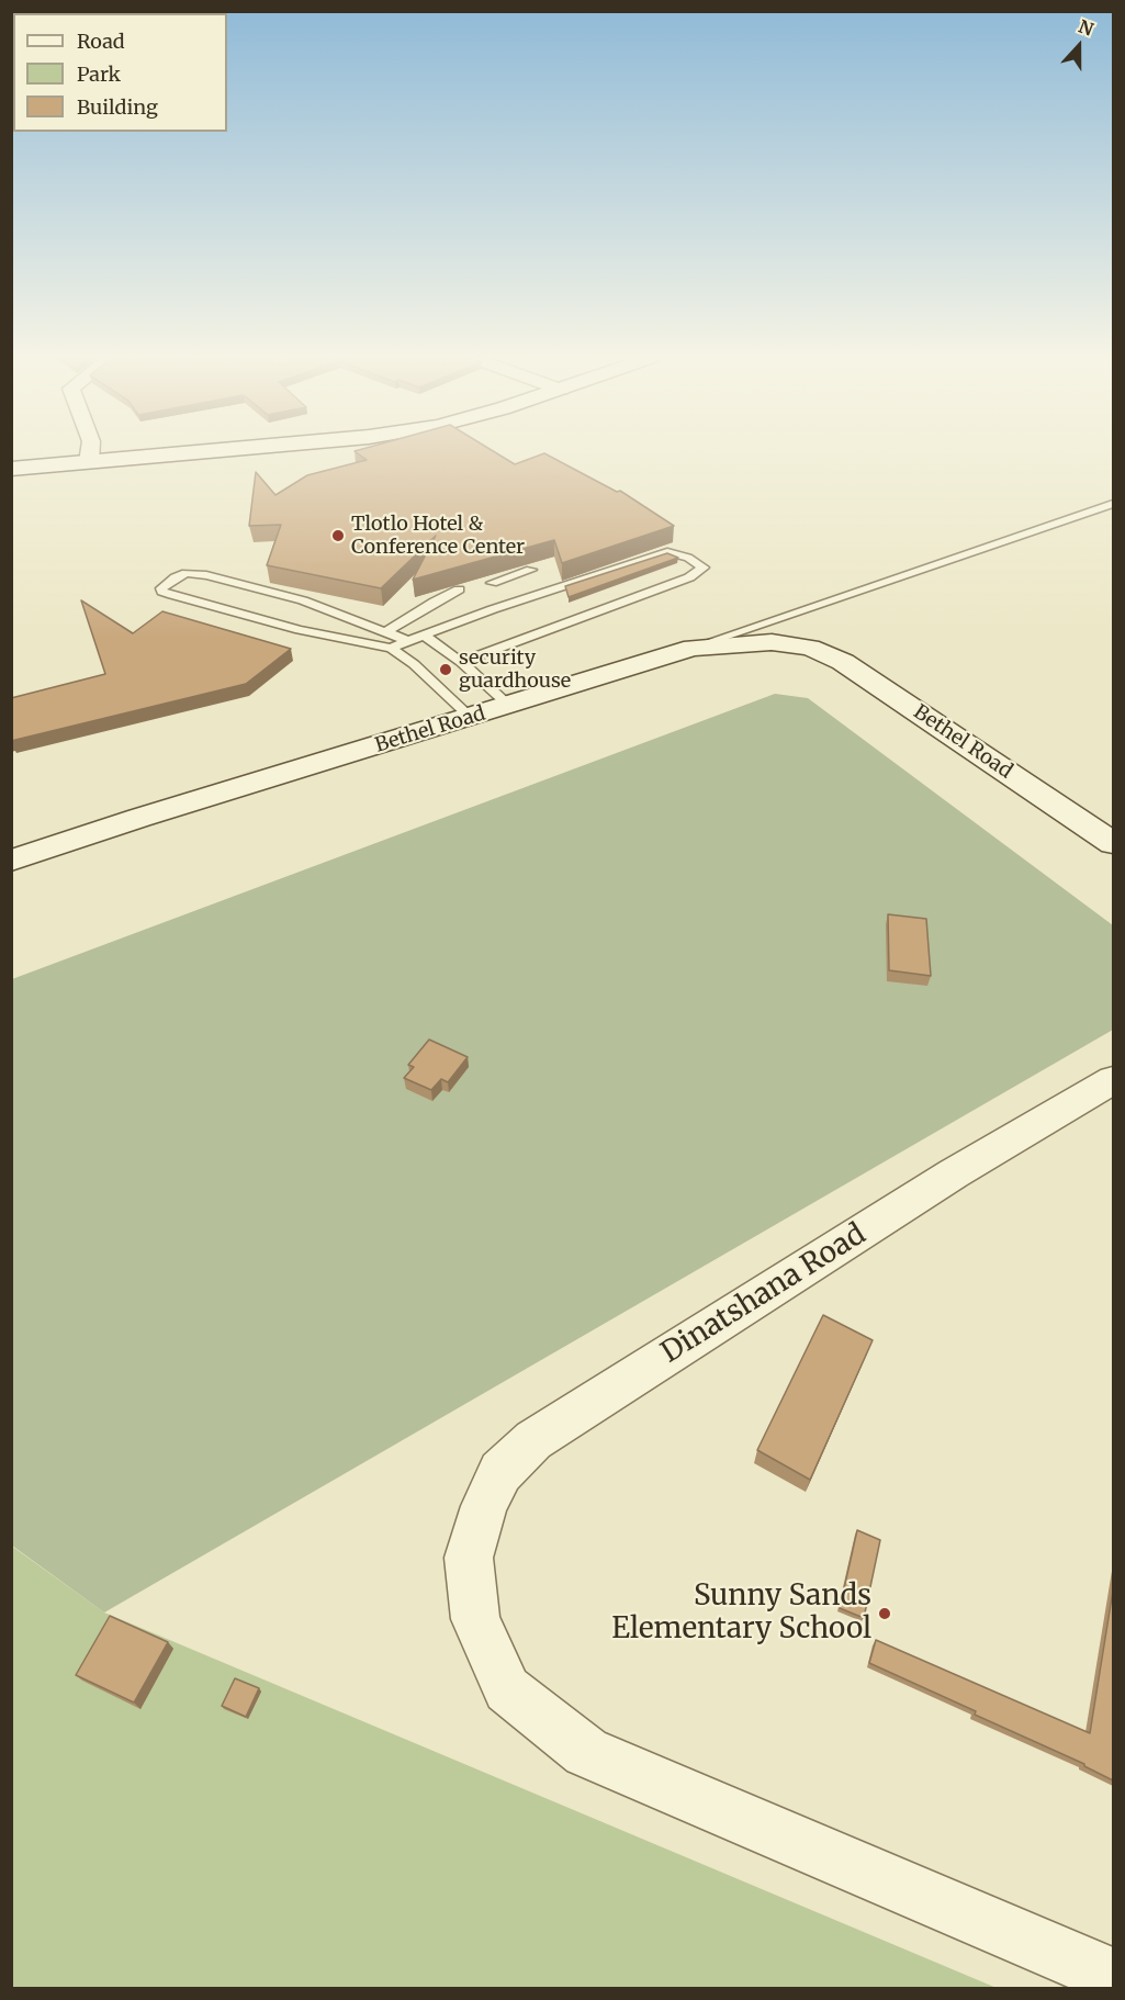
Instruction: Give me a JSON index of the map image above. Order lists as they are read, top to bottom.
{
  "streets": {
    "street": ["Bethel Road", "Dinatshana Road"]
  },
  "places": ["Tlotlo Hotel & Conference Center", "security guardhouse", "Sunny Sands Elementary School"],
  "legend": ["Road", "Park", "Building"],
  "north": "top"
}
